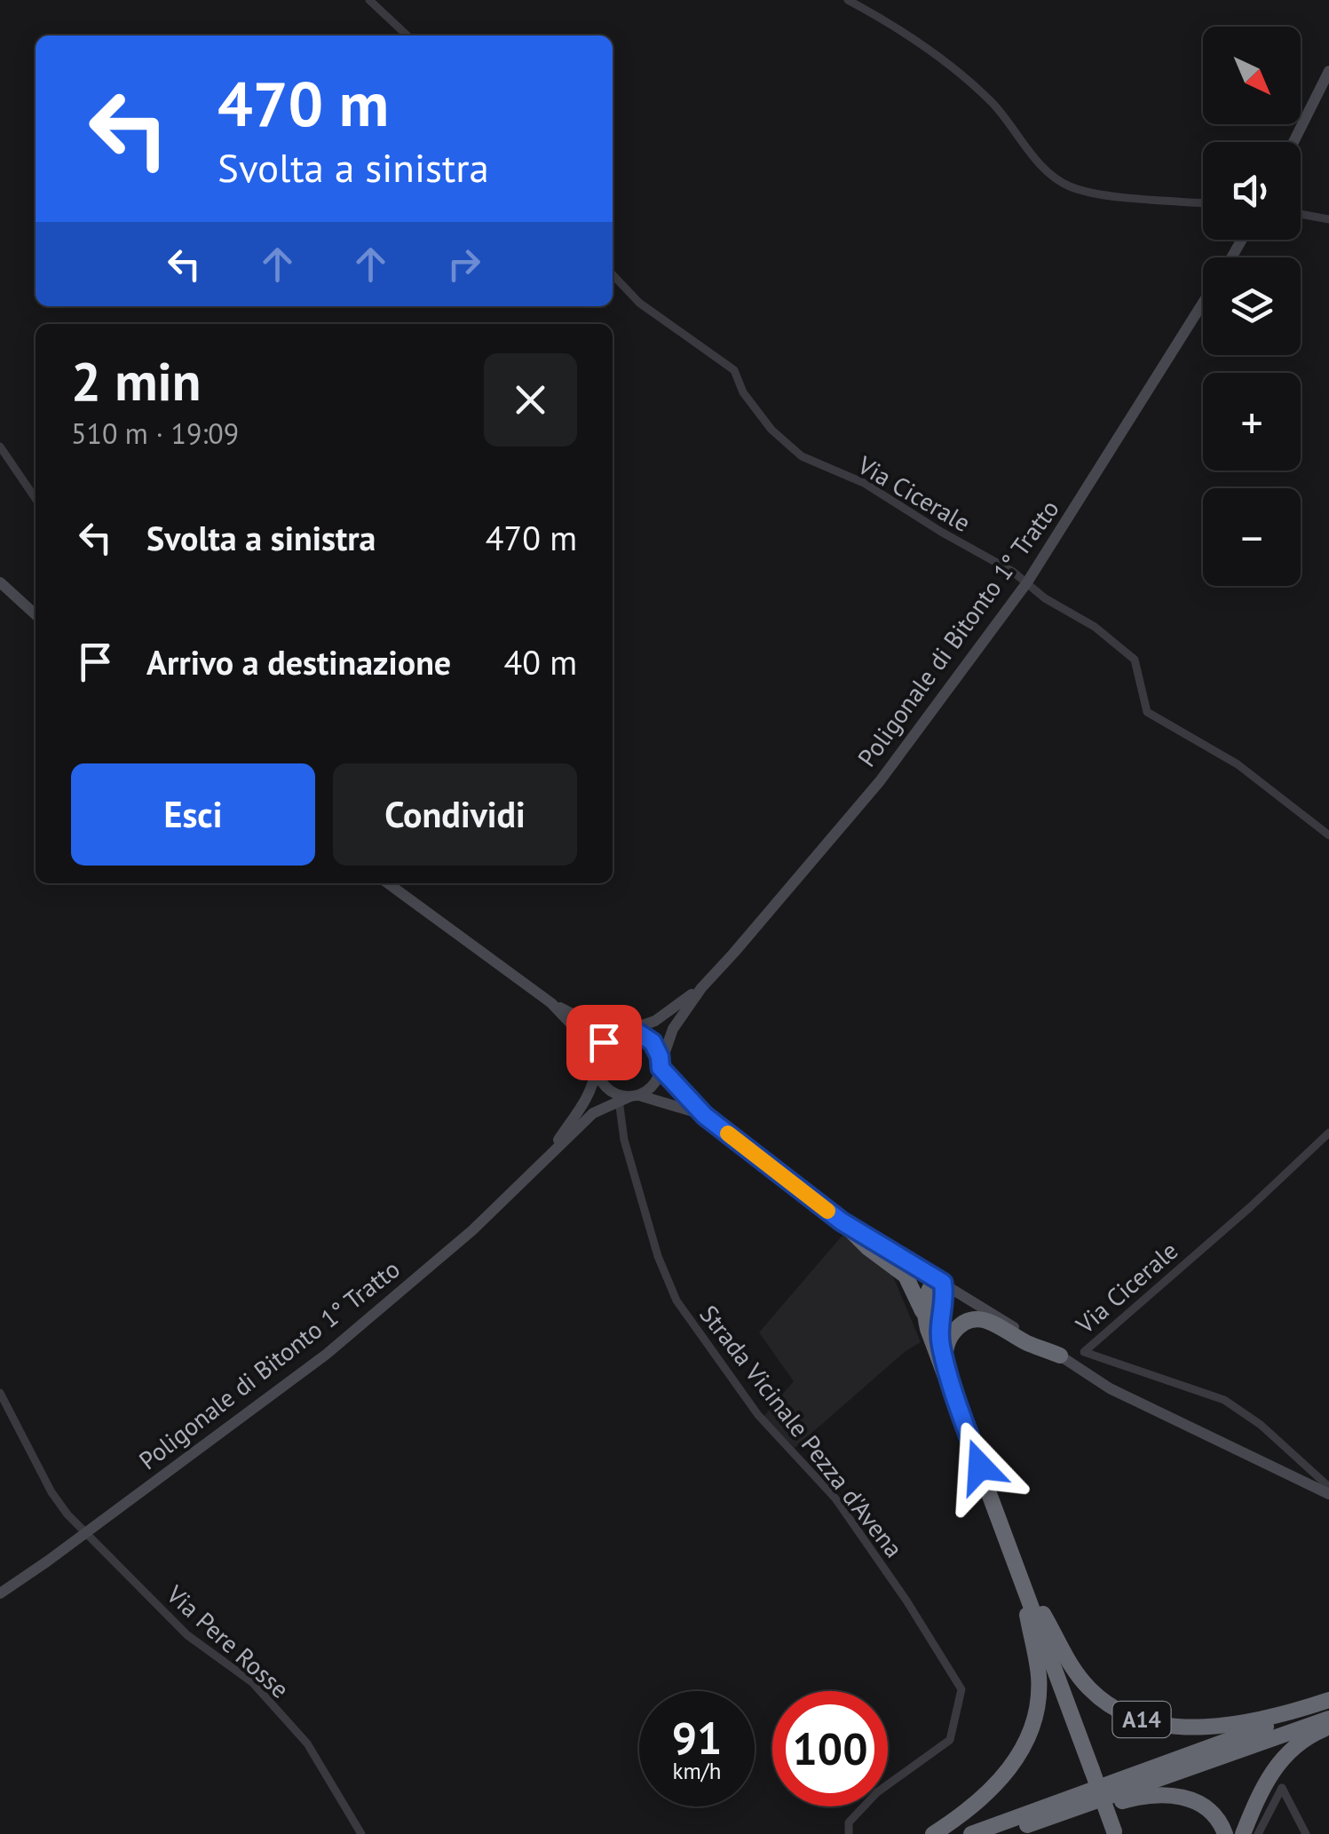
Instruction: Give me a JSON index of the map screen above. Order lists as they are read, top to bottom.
{
  "streets": {
    "highway": ["A14"],
    "main road": ["Poligonale di Bitonto 1° Tratto"],
    "street": ["Via Cicerale", "Strada Vicinale Pezza d'Avena", "Via Pere Rosse"]
  },
  "crossings": [
    ["Via Cicerale", "Poligonale di Bitonto 1° Tratto"],
    ["Poligonale di Bitonto 1° Tratto", "Via Pere Rosse"]
  ],
  "north": "bottom right",
  "page": {
    "map_buttons": ["+", "−"],
    "turn": ["470 m", "Svolta a sinistra"],
    "heading": ["2 min", "510 m · 19:09"],
    "list": [
      {
        "name": "Svolta a sinistra",
        "value": "470 m"
      },
      {
        "name": "Arrivo a destinazione",
        "value": "40 m"
      }
    ],
    "buttons": ["Esci", "Condividi"],
    "speed": "91 km/h",
    "limit": "100"
  }
}
